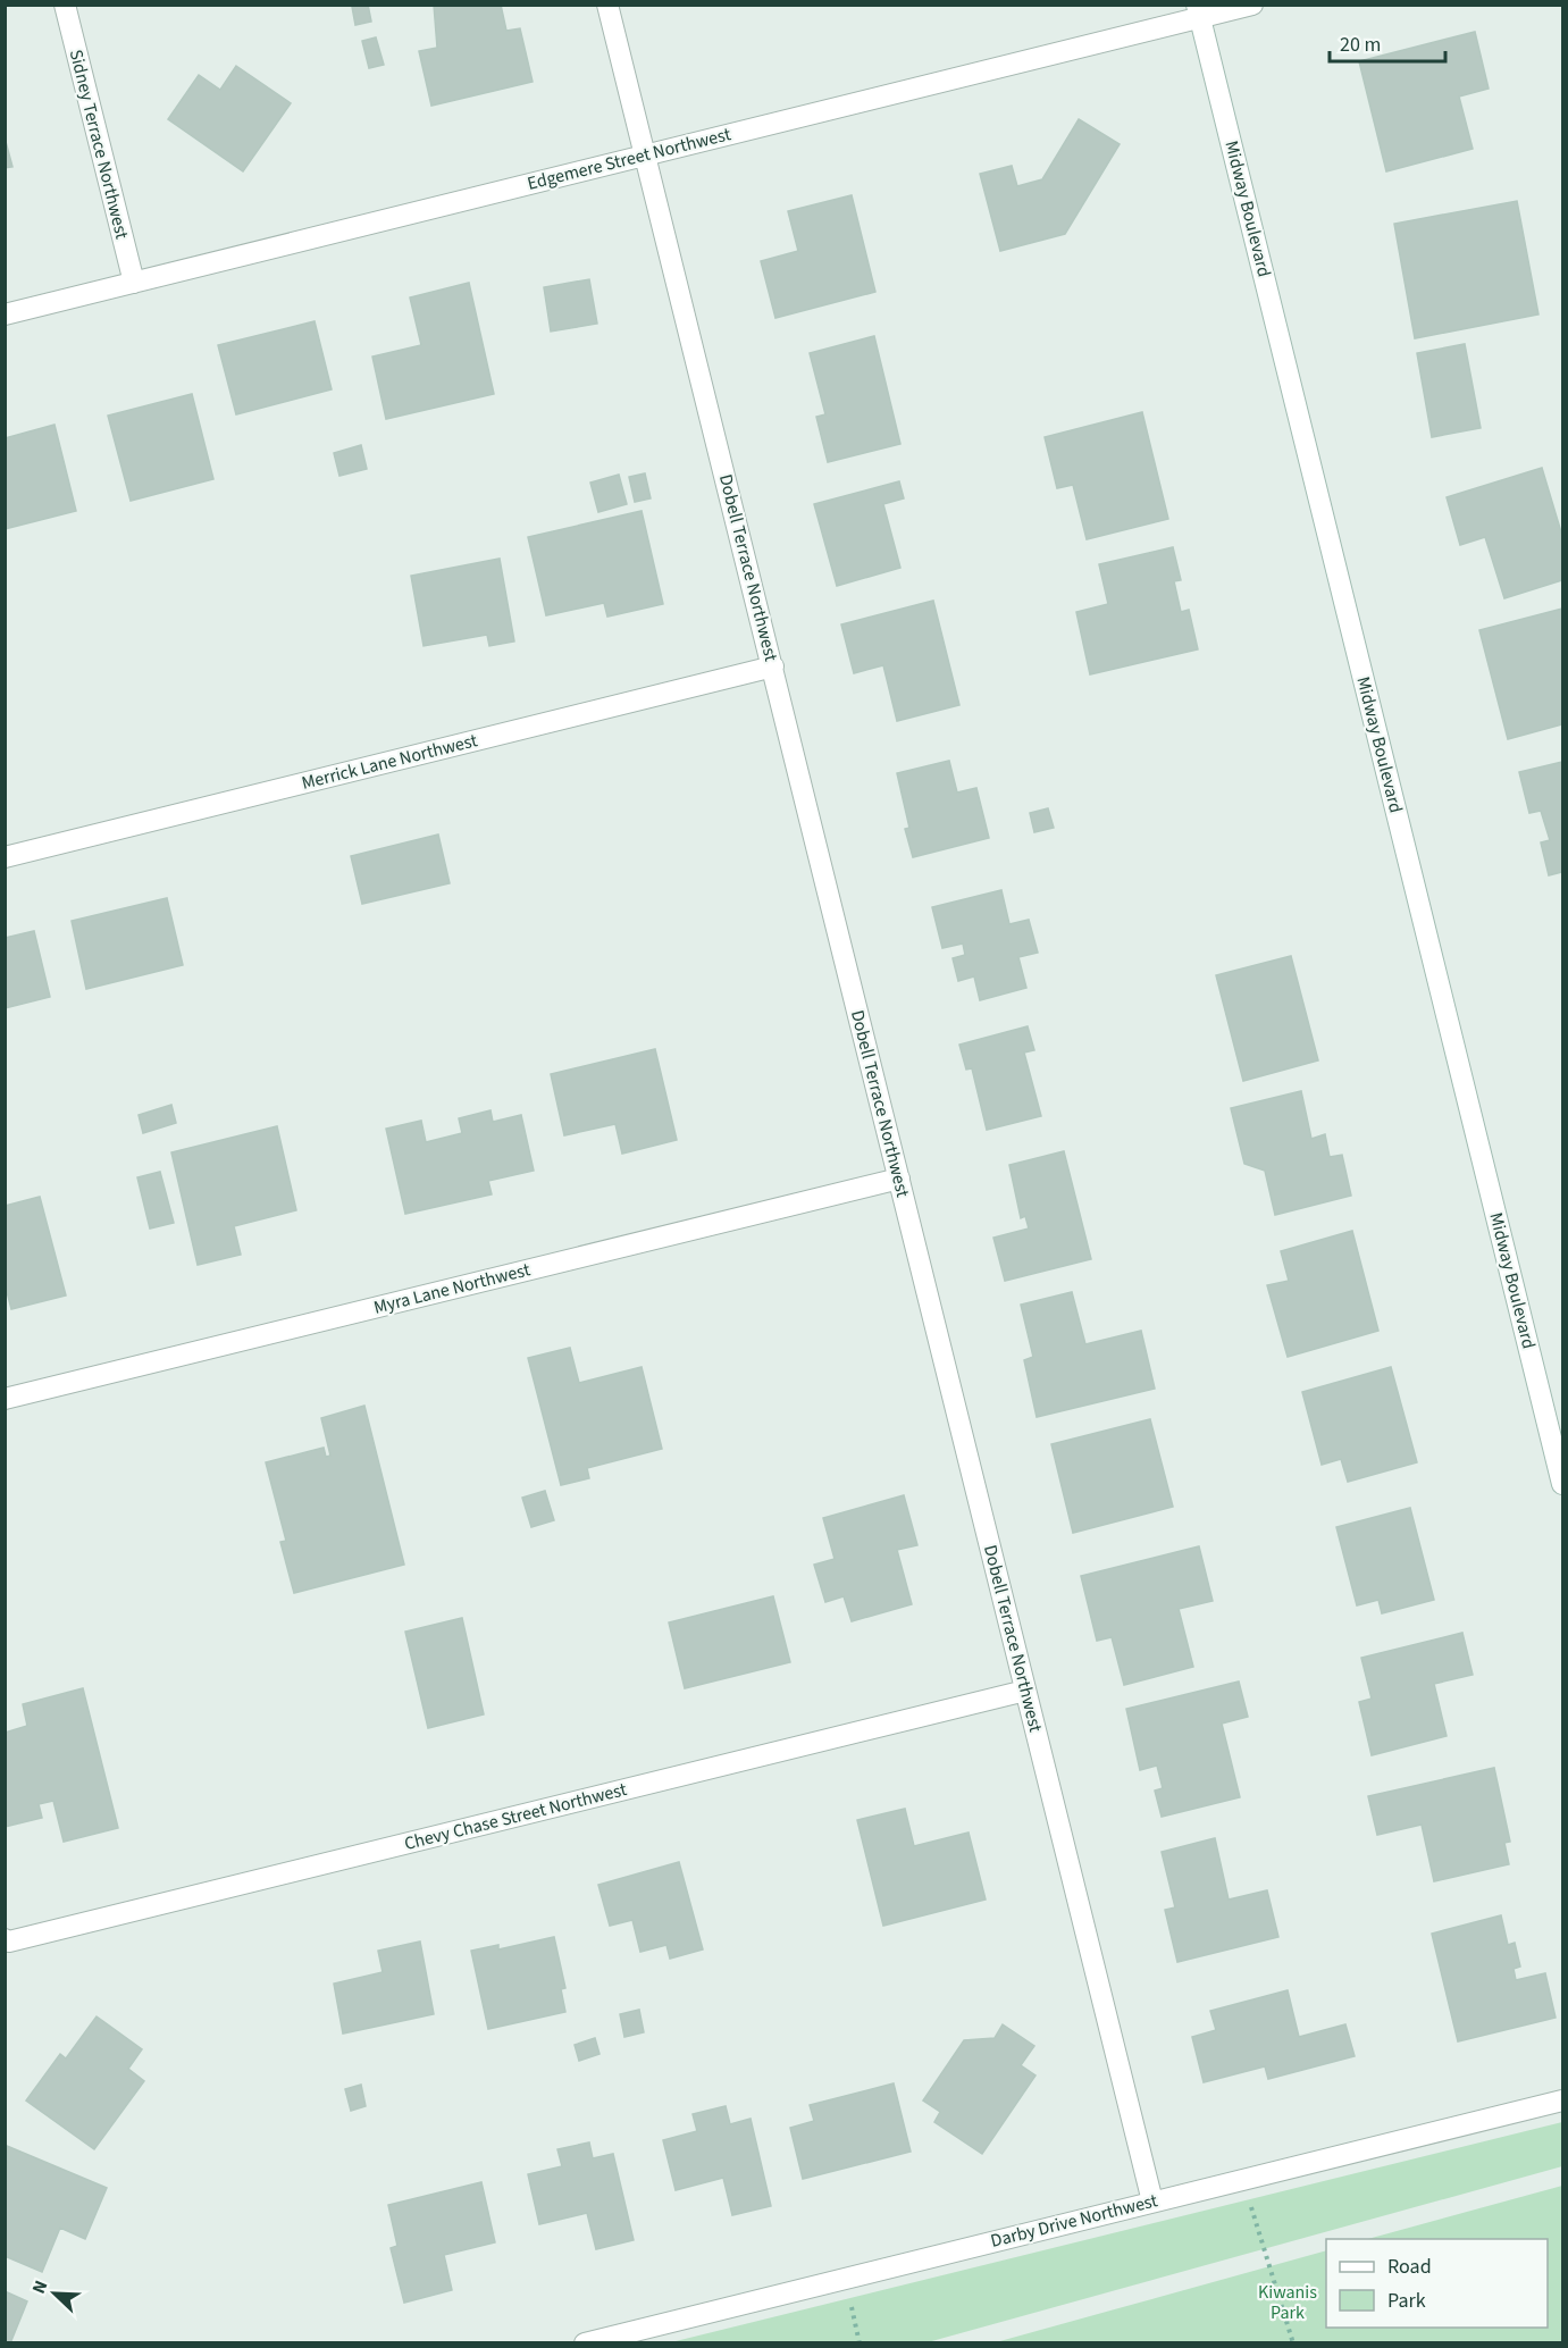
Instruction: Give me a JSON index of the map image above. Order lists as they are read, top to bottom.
{
  "streets": {
    "street": [
      "Sidney Terrace Northwest",
      "Edgemere Street Northwest",
      "Midway Boulevard",
      "Dobell Terrace Northwest",
      "Merrick Lane Northwest",
      "Myra Lane Northwest",
      "Chevy Chase Street Northwest",
      "Darby Drive Northwest"
    ]
  },
  "crossings": [
    ["Sidney Terrace Northwest", "Edgemere Street Northwest"],
    ["Edgemere Street Northwest", "Midway Boulevard"],
    ["Edgemere Street Northwest", "Dobell Terrace Northwest"],
    ["Dobell Terrace Northwest", "Merrick Lane Northwest"],
    ["Dobell Terrace Northwest", "Myra Lane Northwest"],
    ["Dobell Terrace Northwest", "Chevy Chase Street Northwest"],
    ["Dobell Terrace Northwest", "Darby Drive Northwest"]
  ],
  "parks": ["Kiwanis Park"],
  "legend": ["Road", "Park"],
  "scale_bar": "20 m",
  "north": "top left"
}
